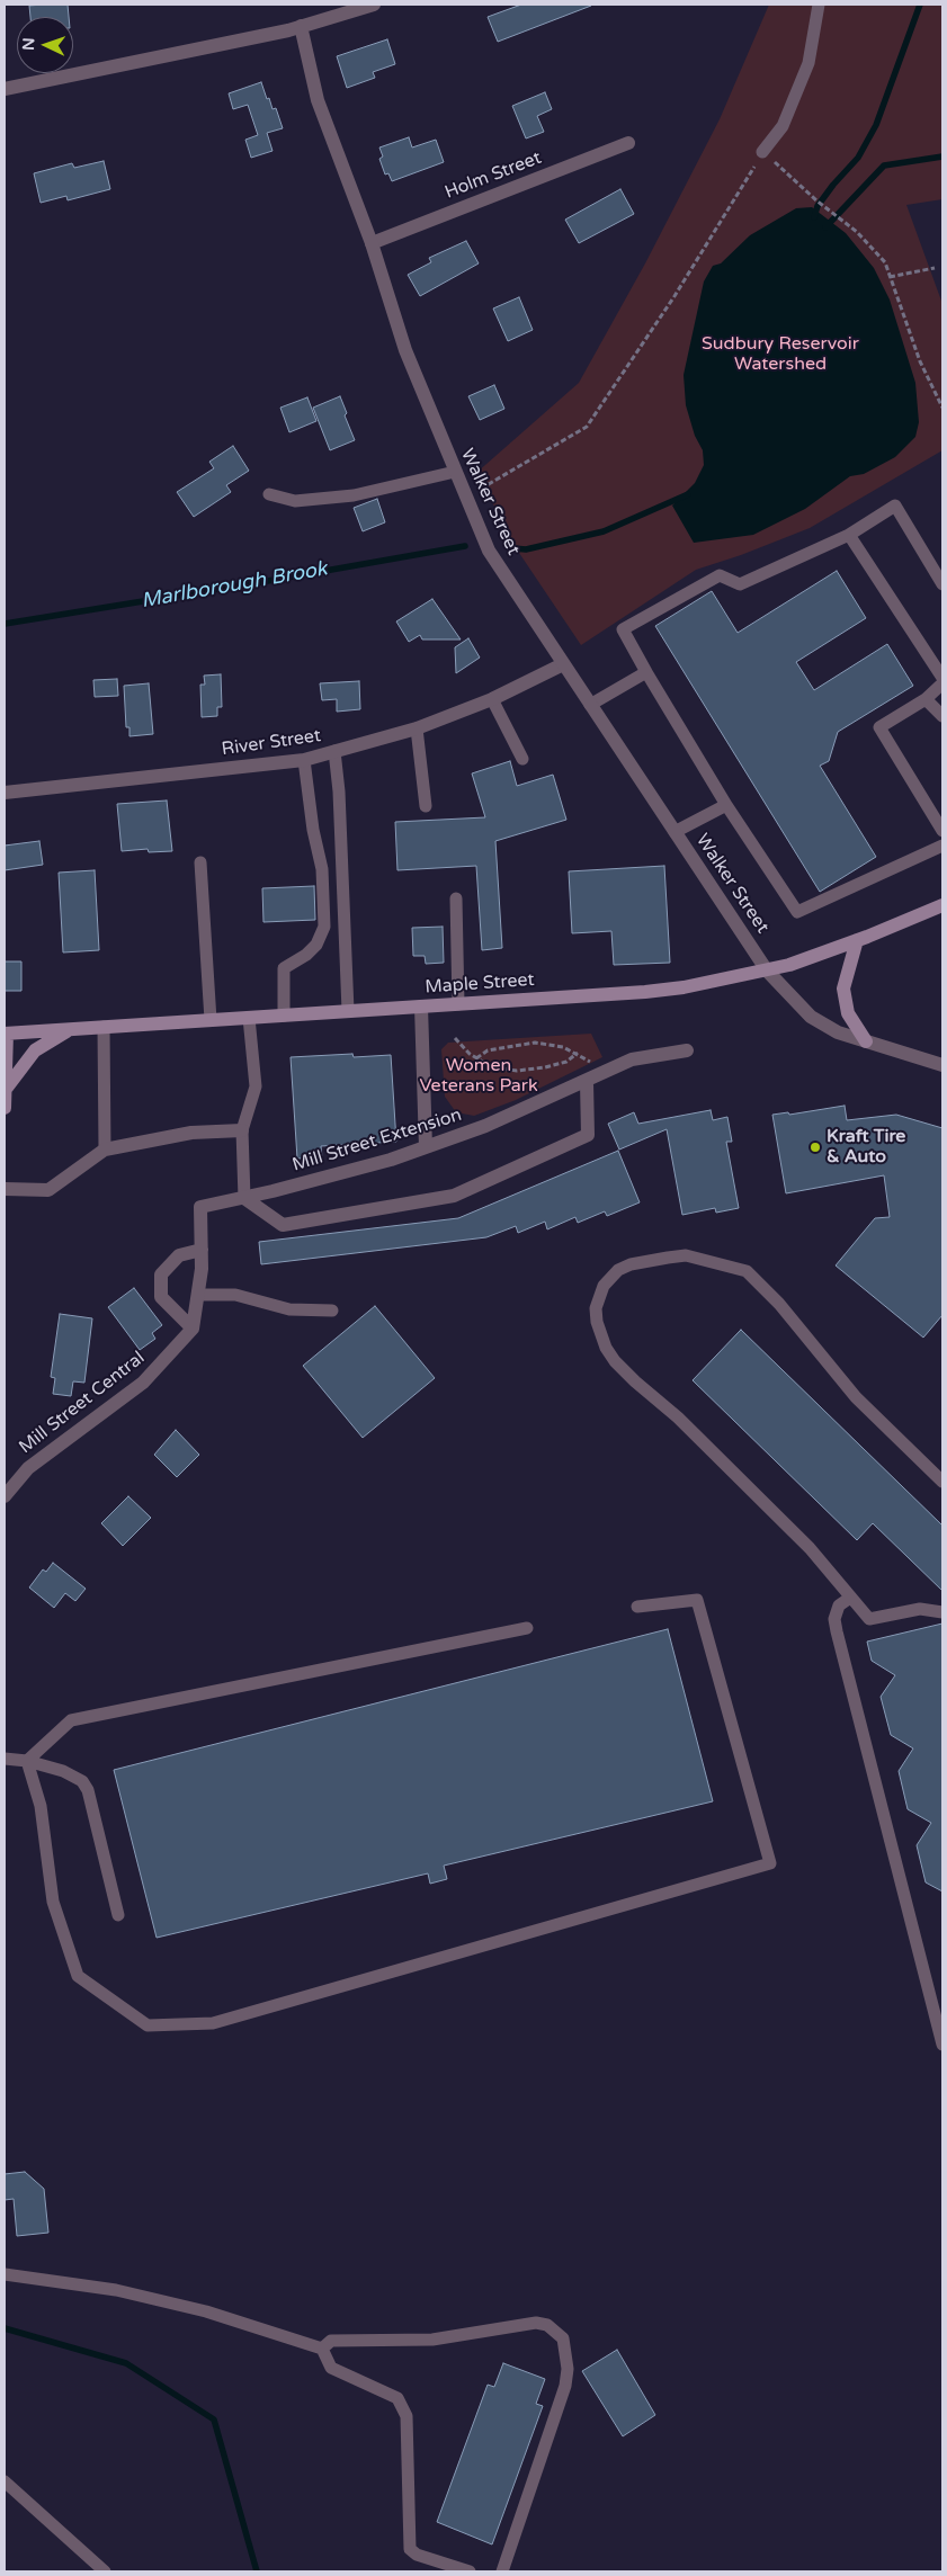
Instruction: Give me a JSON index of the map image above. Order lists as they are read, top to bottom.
{
  "streets": {
    "main road": ["Maple Street"],
    "street": [
      "Holm Street",
      "Walker Street",
      "River Street",
      "Mill Street Extension",
      "Mill Street Central"
    ]
  },
  "crossings": [
    ["Holm Street", "Walker Street"],
    ["Walker Street", "River Street"],
    ["Walker Street", "Maple Street"]
  ],
  "water": ["Marlborough Brook"],
  "parks": ["Sudbury Reservoir Watershed", "Women Veterans Park"],
  "places": ["Kraft Tire & Auto"],
  "north": "left"
}
